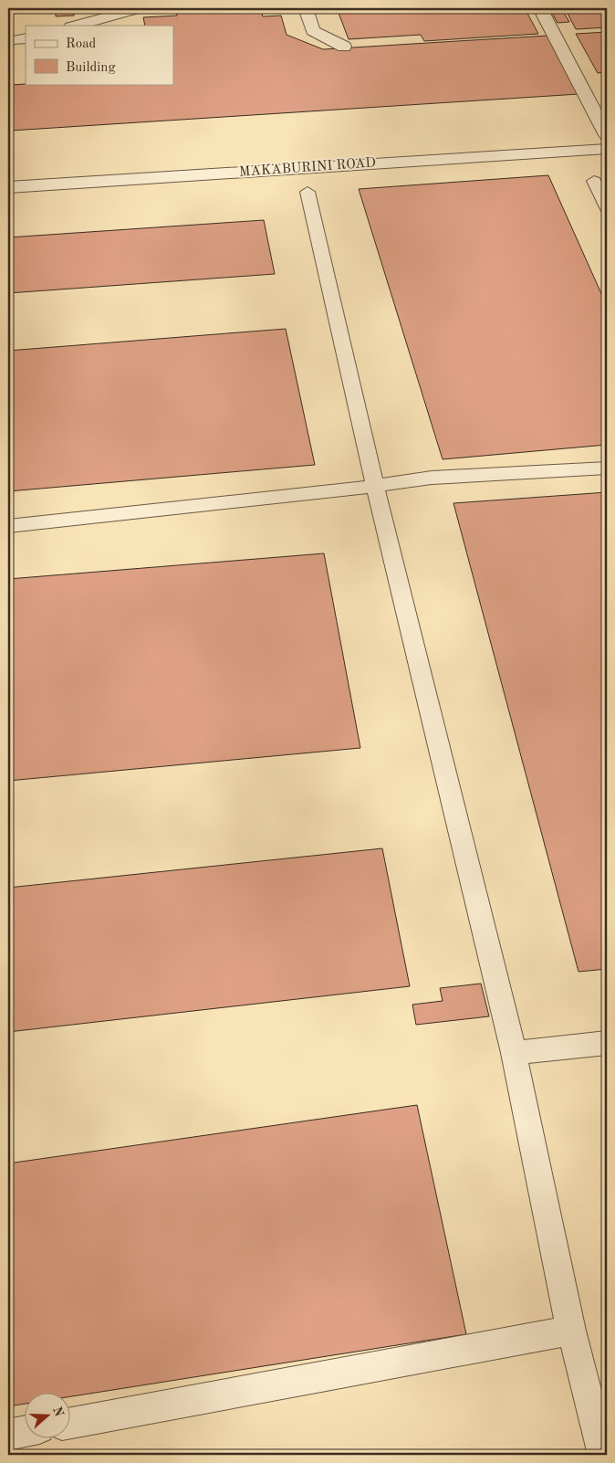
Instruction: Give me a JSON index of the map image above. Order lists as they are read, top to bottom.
{
  "streets": {
    "street": ["MAKABURINI ROAD"]
  },
  "legend": ["Road", "Building"],
  "north": "right"
}
